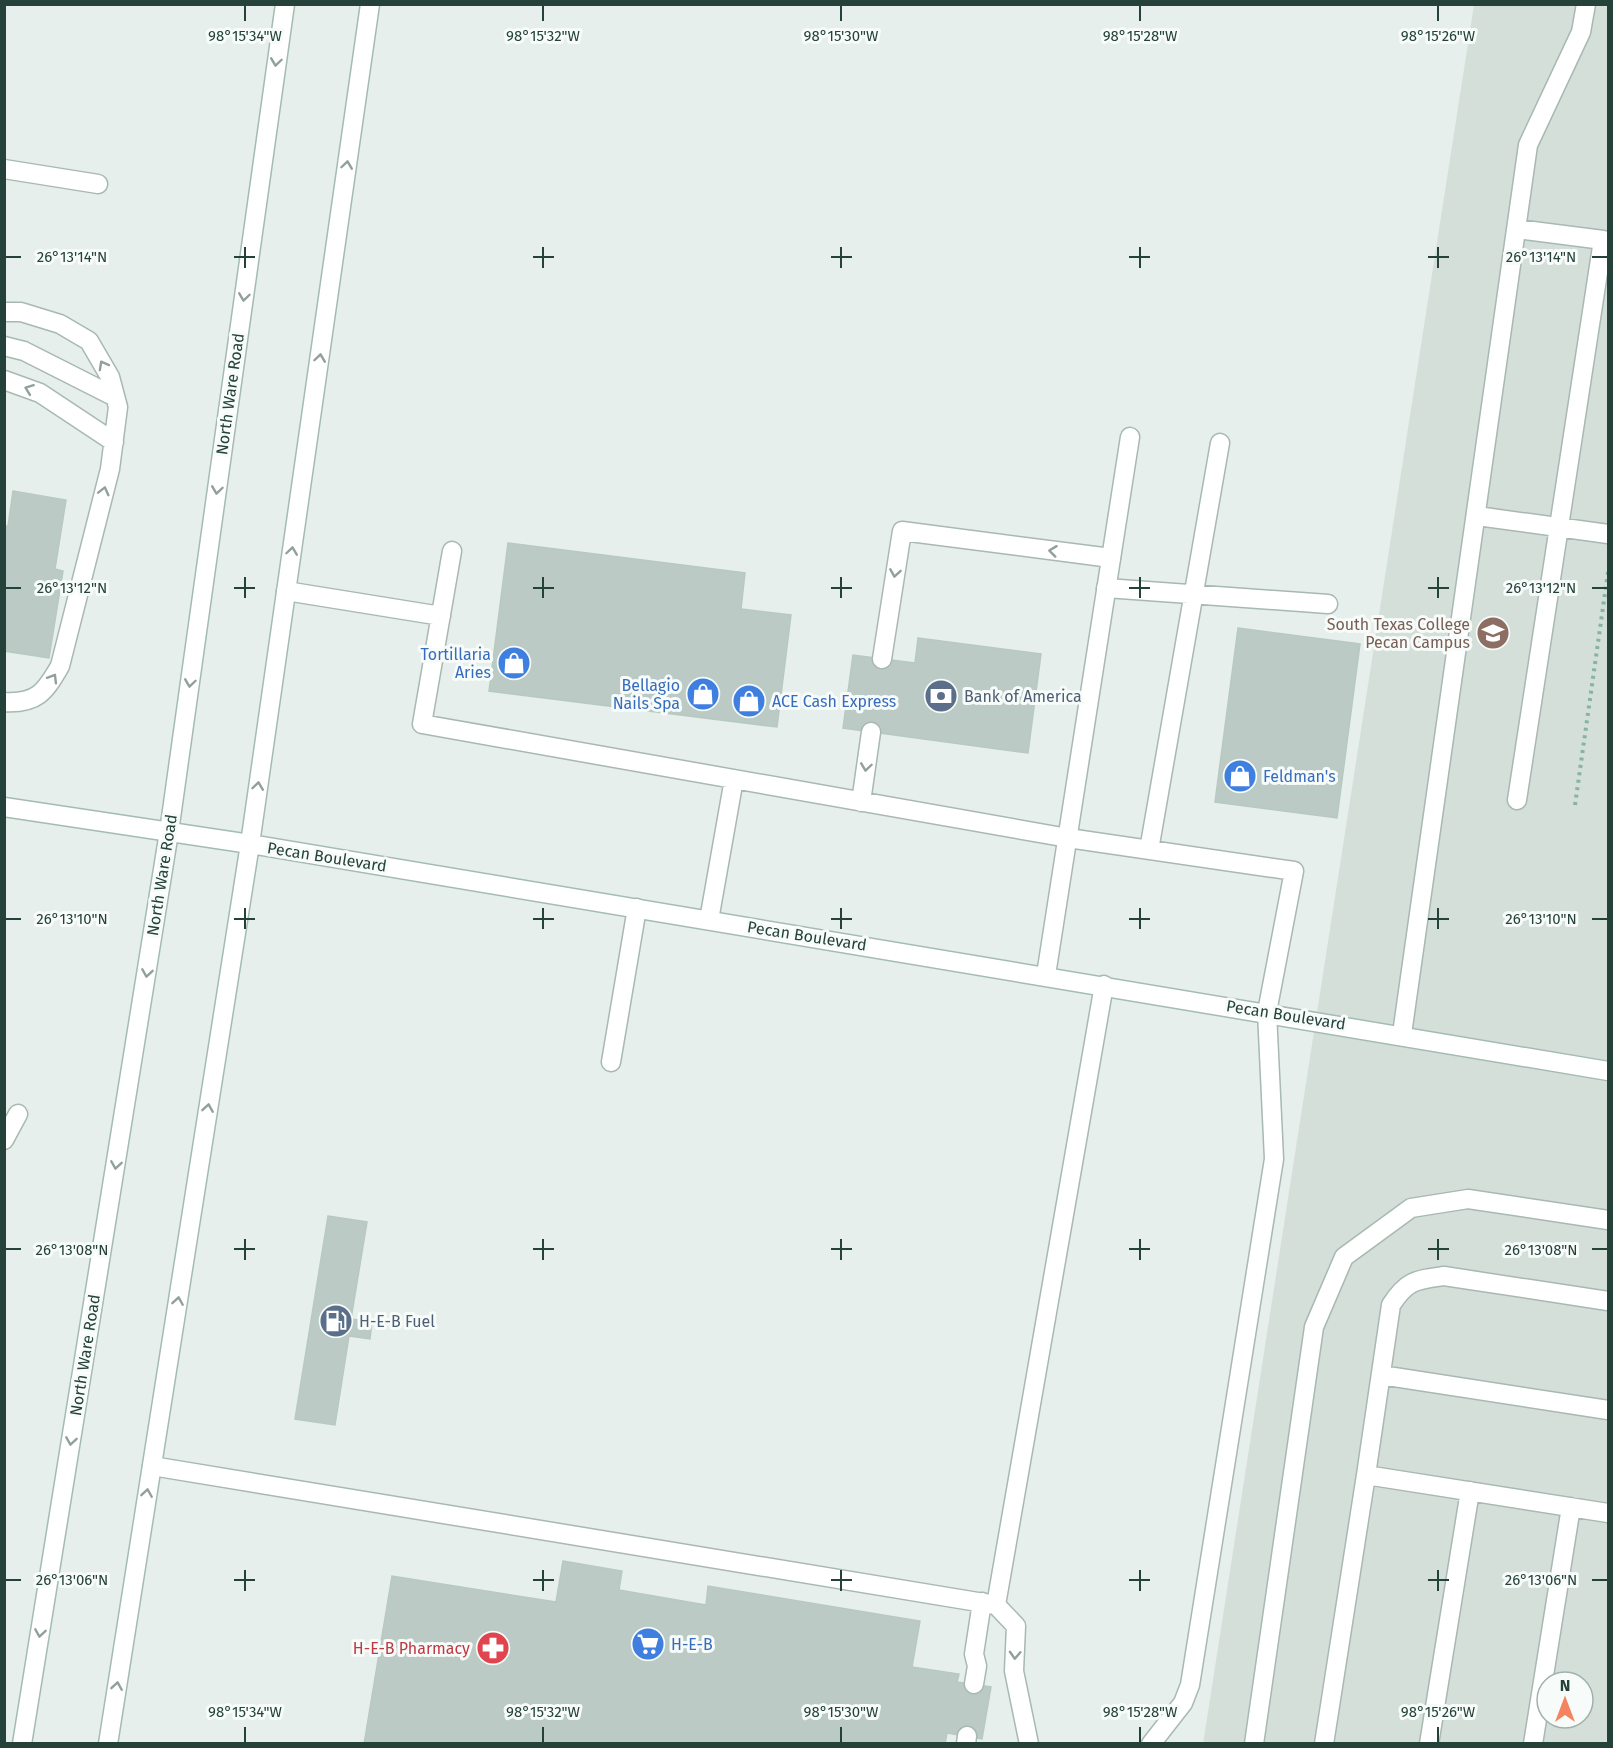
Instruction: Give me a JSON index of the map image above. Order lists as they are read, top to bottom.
{
  "streets": {
    "main road": ["North Ware Road", "Pecan Boulevard"]
  },
  "crossings": [
    ["North Ware Road", "Pecan Boulevard"]
  ],
  "places": {
    "school or university": ["South Texas College Pecan Campus"],
    "shop": [
      "Tortillaria Aries",
      "Bellagio Nails Spa",
      "ACE Cash Express",
      "Feldman's"
    ],
    "bank": ["Bank of America"],
    "fuel station": ["H-E-B Fuel"],
    "supermarket": ["H-E-B"],
    "pharmacy": ["H-E-B Pharmacy"]
  },
  "north": "top",
  "coordinates": [
    "98°15'34\"W",
    "98°15'32\"W",
    "98°15'30\"W",
    "98°15'28\"W",
    "98°15'26\"W",
    "26°13'14\"N",
    "26°13'12\"N",
    "26°13'10\"N",
    "26°13'08\"N",
    "26°13'06\"N"
  ]
}
